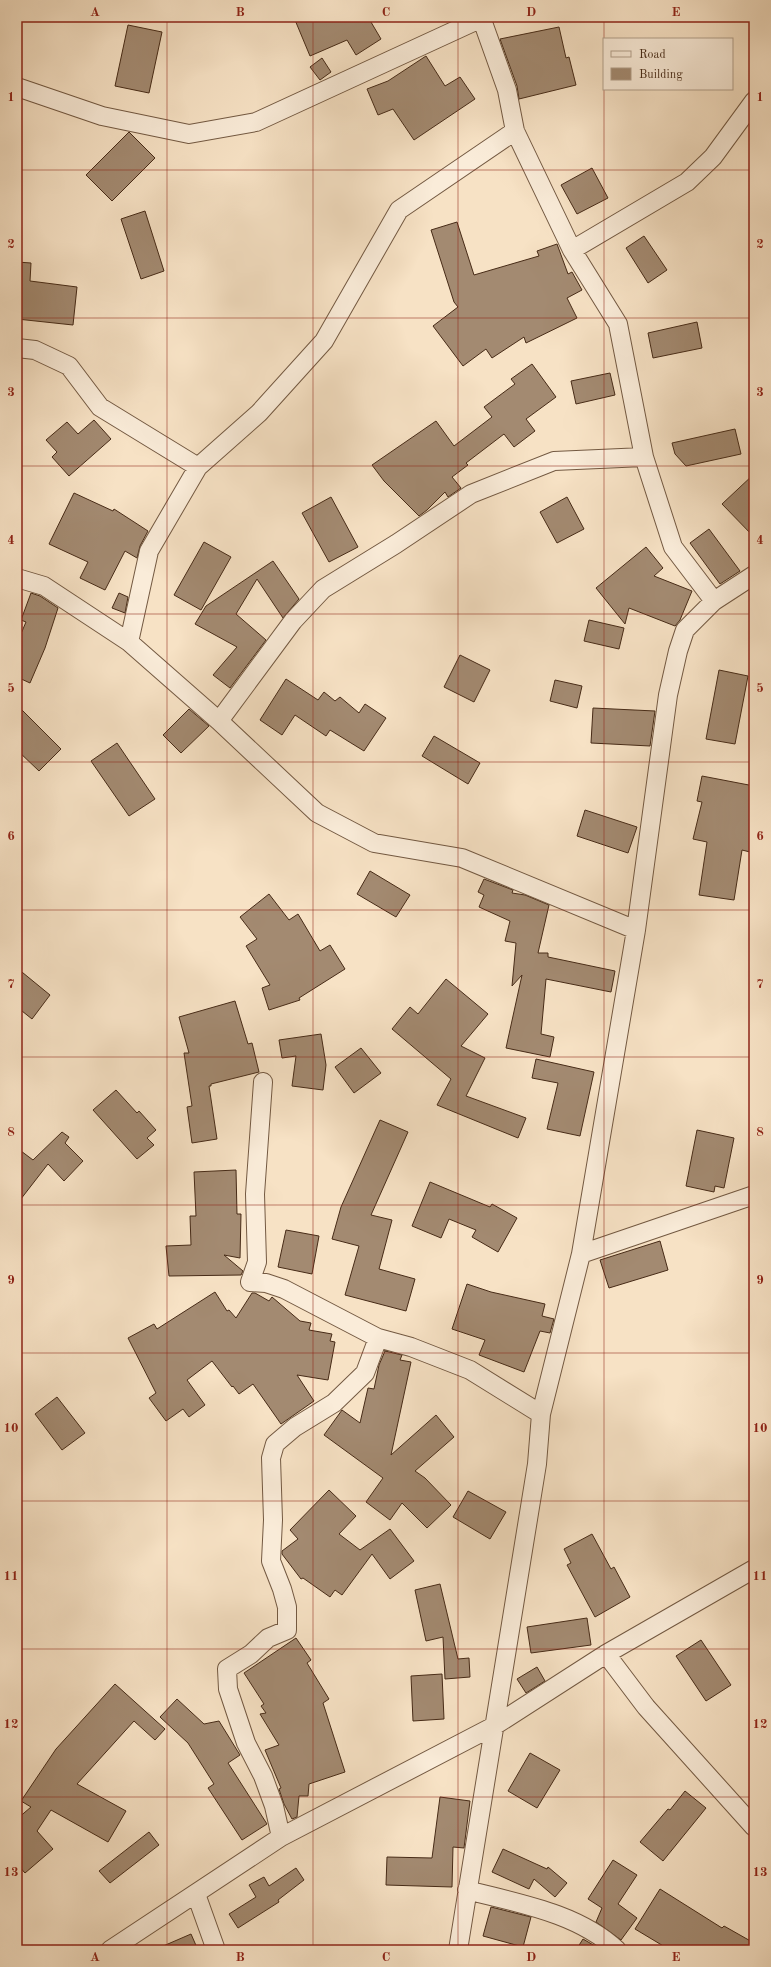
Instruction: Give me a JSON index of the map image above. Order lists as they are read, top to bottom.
{
  "legend": ["Road", "Building"],
  "grid": {
    "columns": [
      "A",
      "B",
      "C",
      "D",
      "E"
    ],
    "rows": [
      "1",
      "2",
      "3",
      "4",
      "5",
      "6",
      "7",
      "8",
      "9",
      "10",
      "11",
      "12",
      "13"
    ]
  }
}
